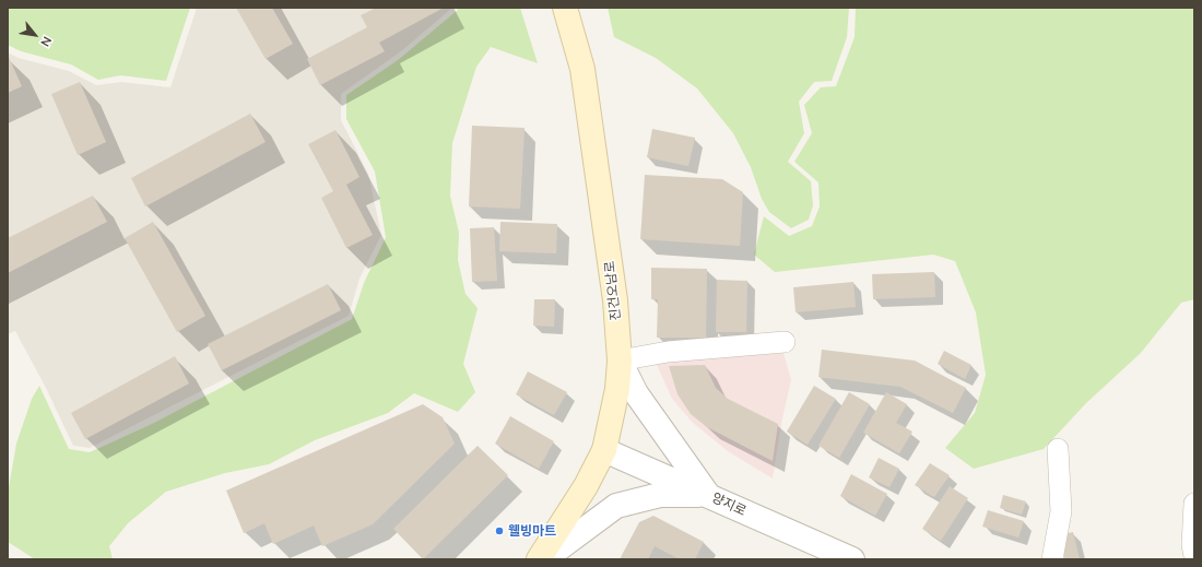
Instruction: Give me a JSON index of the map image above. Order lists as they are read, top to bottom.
{
  "streets": {
    "main road": ["진건오남로"],
    "street": ["양지로"]
  },
  "crossings": [
    ["진건오남로", "양지로"]
  ],
  "places": ["웰빙마트"],
  "north": "bottom right"
}
